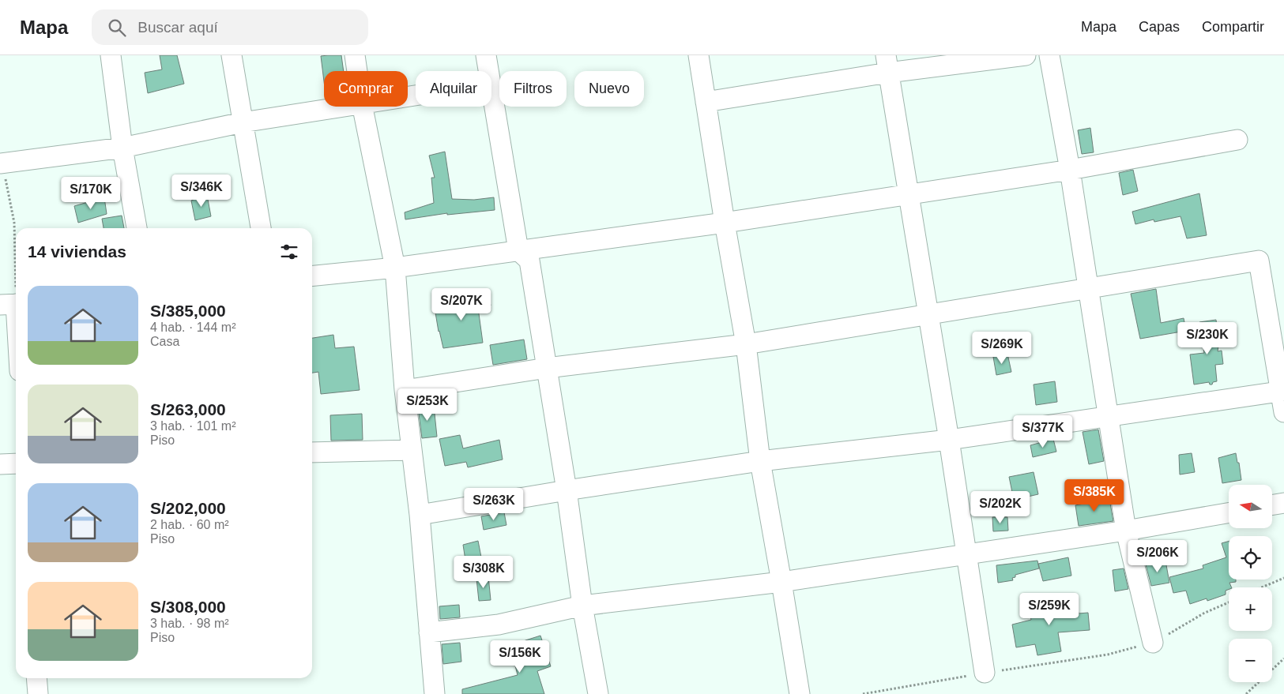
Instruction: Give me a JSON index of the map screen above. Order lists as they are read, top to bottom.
{
  "north": "left",
  "page": {
    "header": "Mapa",
    "search": "Buscar aquí",
    "nav": ["Mapa", "Capas", "Compartir"],
    "chip": [
      "Comprar",
      "Alquilar",
      "Filtros",
      "Nuevo"
    ],
    "price": [
      "S/346K",
      "S/170K",
      "S/207K",
      "S/230K",
      "S/269K",
      "S/253K",
      "S/377K",
      "S/385K",
      "S/263K",
      "S/202K",
      "S/206K",
      "S/308K",
      "S/259K",
      "S/156K"
    ],
    "heading": "14 viviendas",
    "list": [
      {
        "name": "S/385,000",
        "note": "4 hab. · 144 m² · Casa"
      },
      {
        "name": "S/263,000",
        "note": "3 hab. · 101 m² · Piso"
      },
      {
        "name": "S/202,000",
        "note": "2 hab. · 60 m² · Piso"
      },
      {
        "name": "S/308,000",
        "note": "3 hab. · 98 m² · Piso"
      }
    ],
    "map_buttons": ["+", "−"]
  }
}
